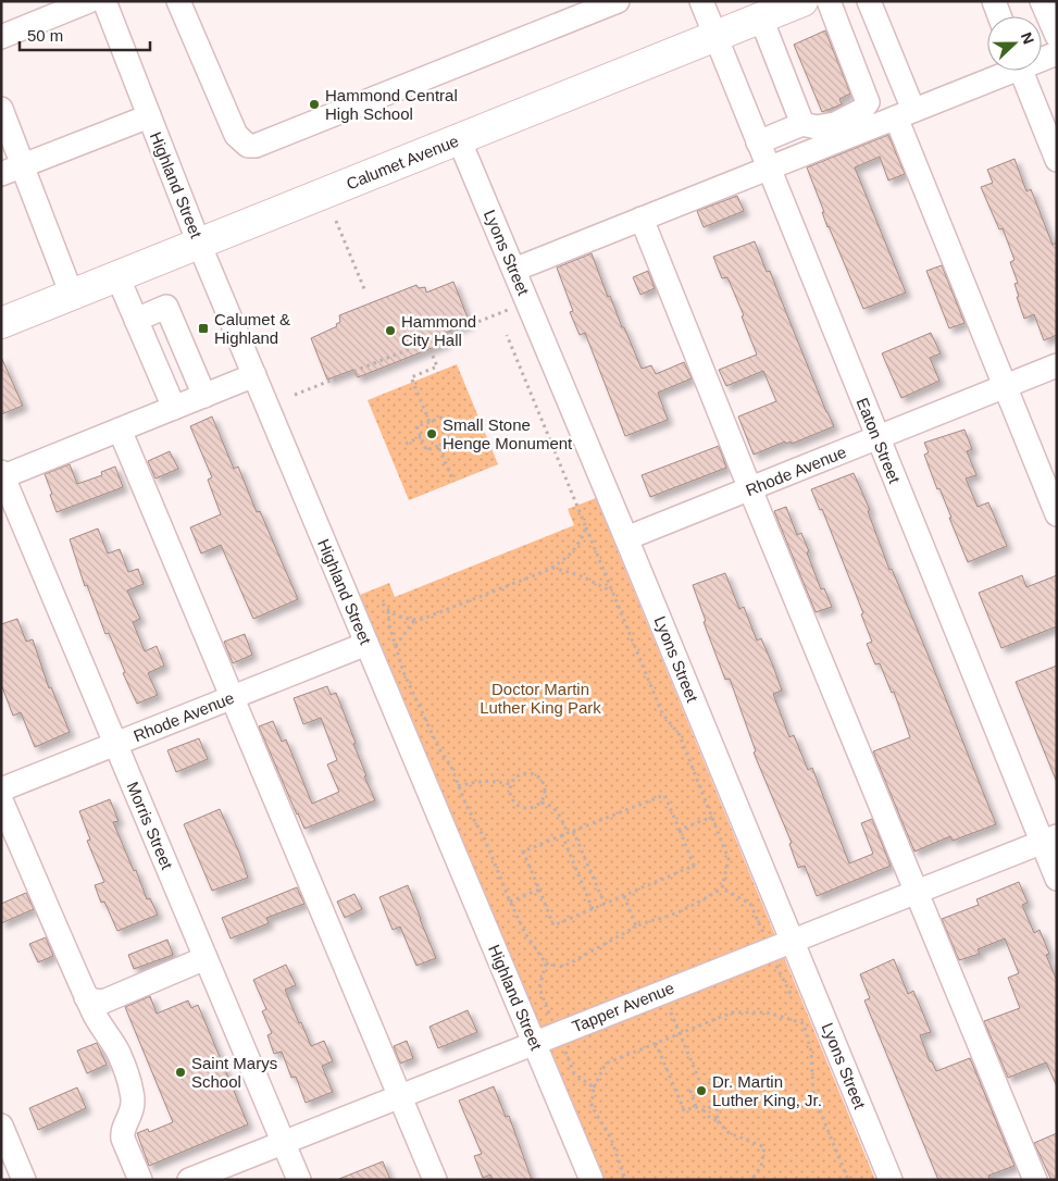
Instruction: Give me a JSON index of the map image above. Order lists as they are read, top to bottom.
{
  "streets": {
    "main road": ["Calumet Avenue"],
    "street": [
      "Highland Street",
      "Lyons Street",
      "Eaton Street",
      "Rhode Avenue",
      "Morris Street",
      "Tapper Avenue"
    ]
  },
  "crossings": [
    ["Calumet Avenue", "Highland Street"],
    ["Calumet Avenue", "Lyons Street"],
    ["Calumet Avenue", "Eaton Street"],
    ["Highland Street", "Rhode Avenue"],
    ["Highland Street", "Tapper Avenue"],
    ["Lyons Street", "Rhode Avenue"],
    ["Lyons Street", "Tapper Avenue"],
    ["Eaton Street", "Rhode Avenue"],
    ["Eaton Street", "Tapper Avenue"],
    ["Rhode Avenue", "Morris Street"],
    ["Morris Street", "Tapper Avenue"]
  ],
  "parks": ["Doctor Martin Luther King Park"],
  "places": {
    "other": [
      "Hammond Central High School",
      "Hammond City Hall",
      "Small Stone Henge Monument",
      "Saint Marys School",
      "Dr. Martin Luther King, Jr."
    ],
    "transit": ["Calumet & Highland"]
  },
  "scale_bar": "50 m",
  "north": "right"
}
